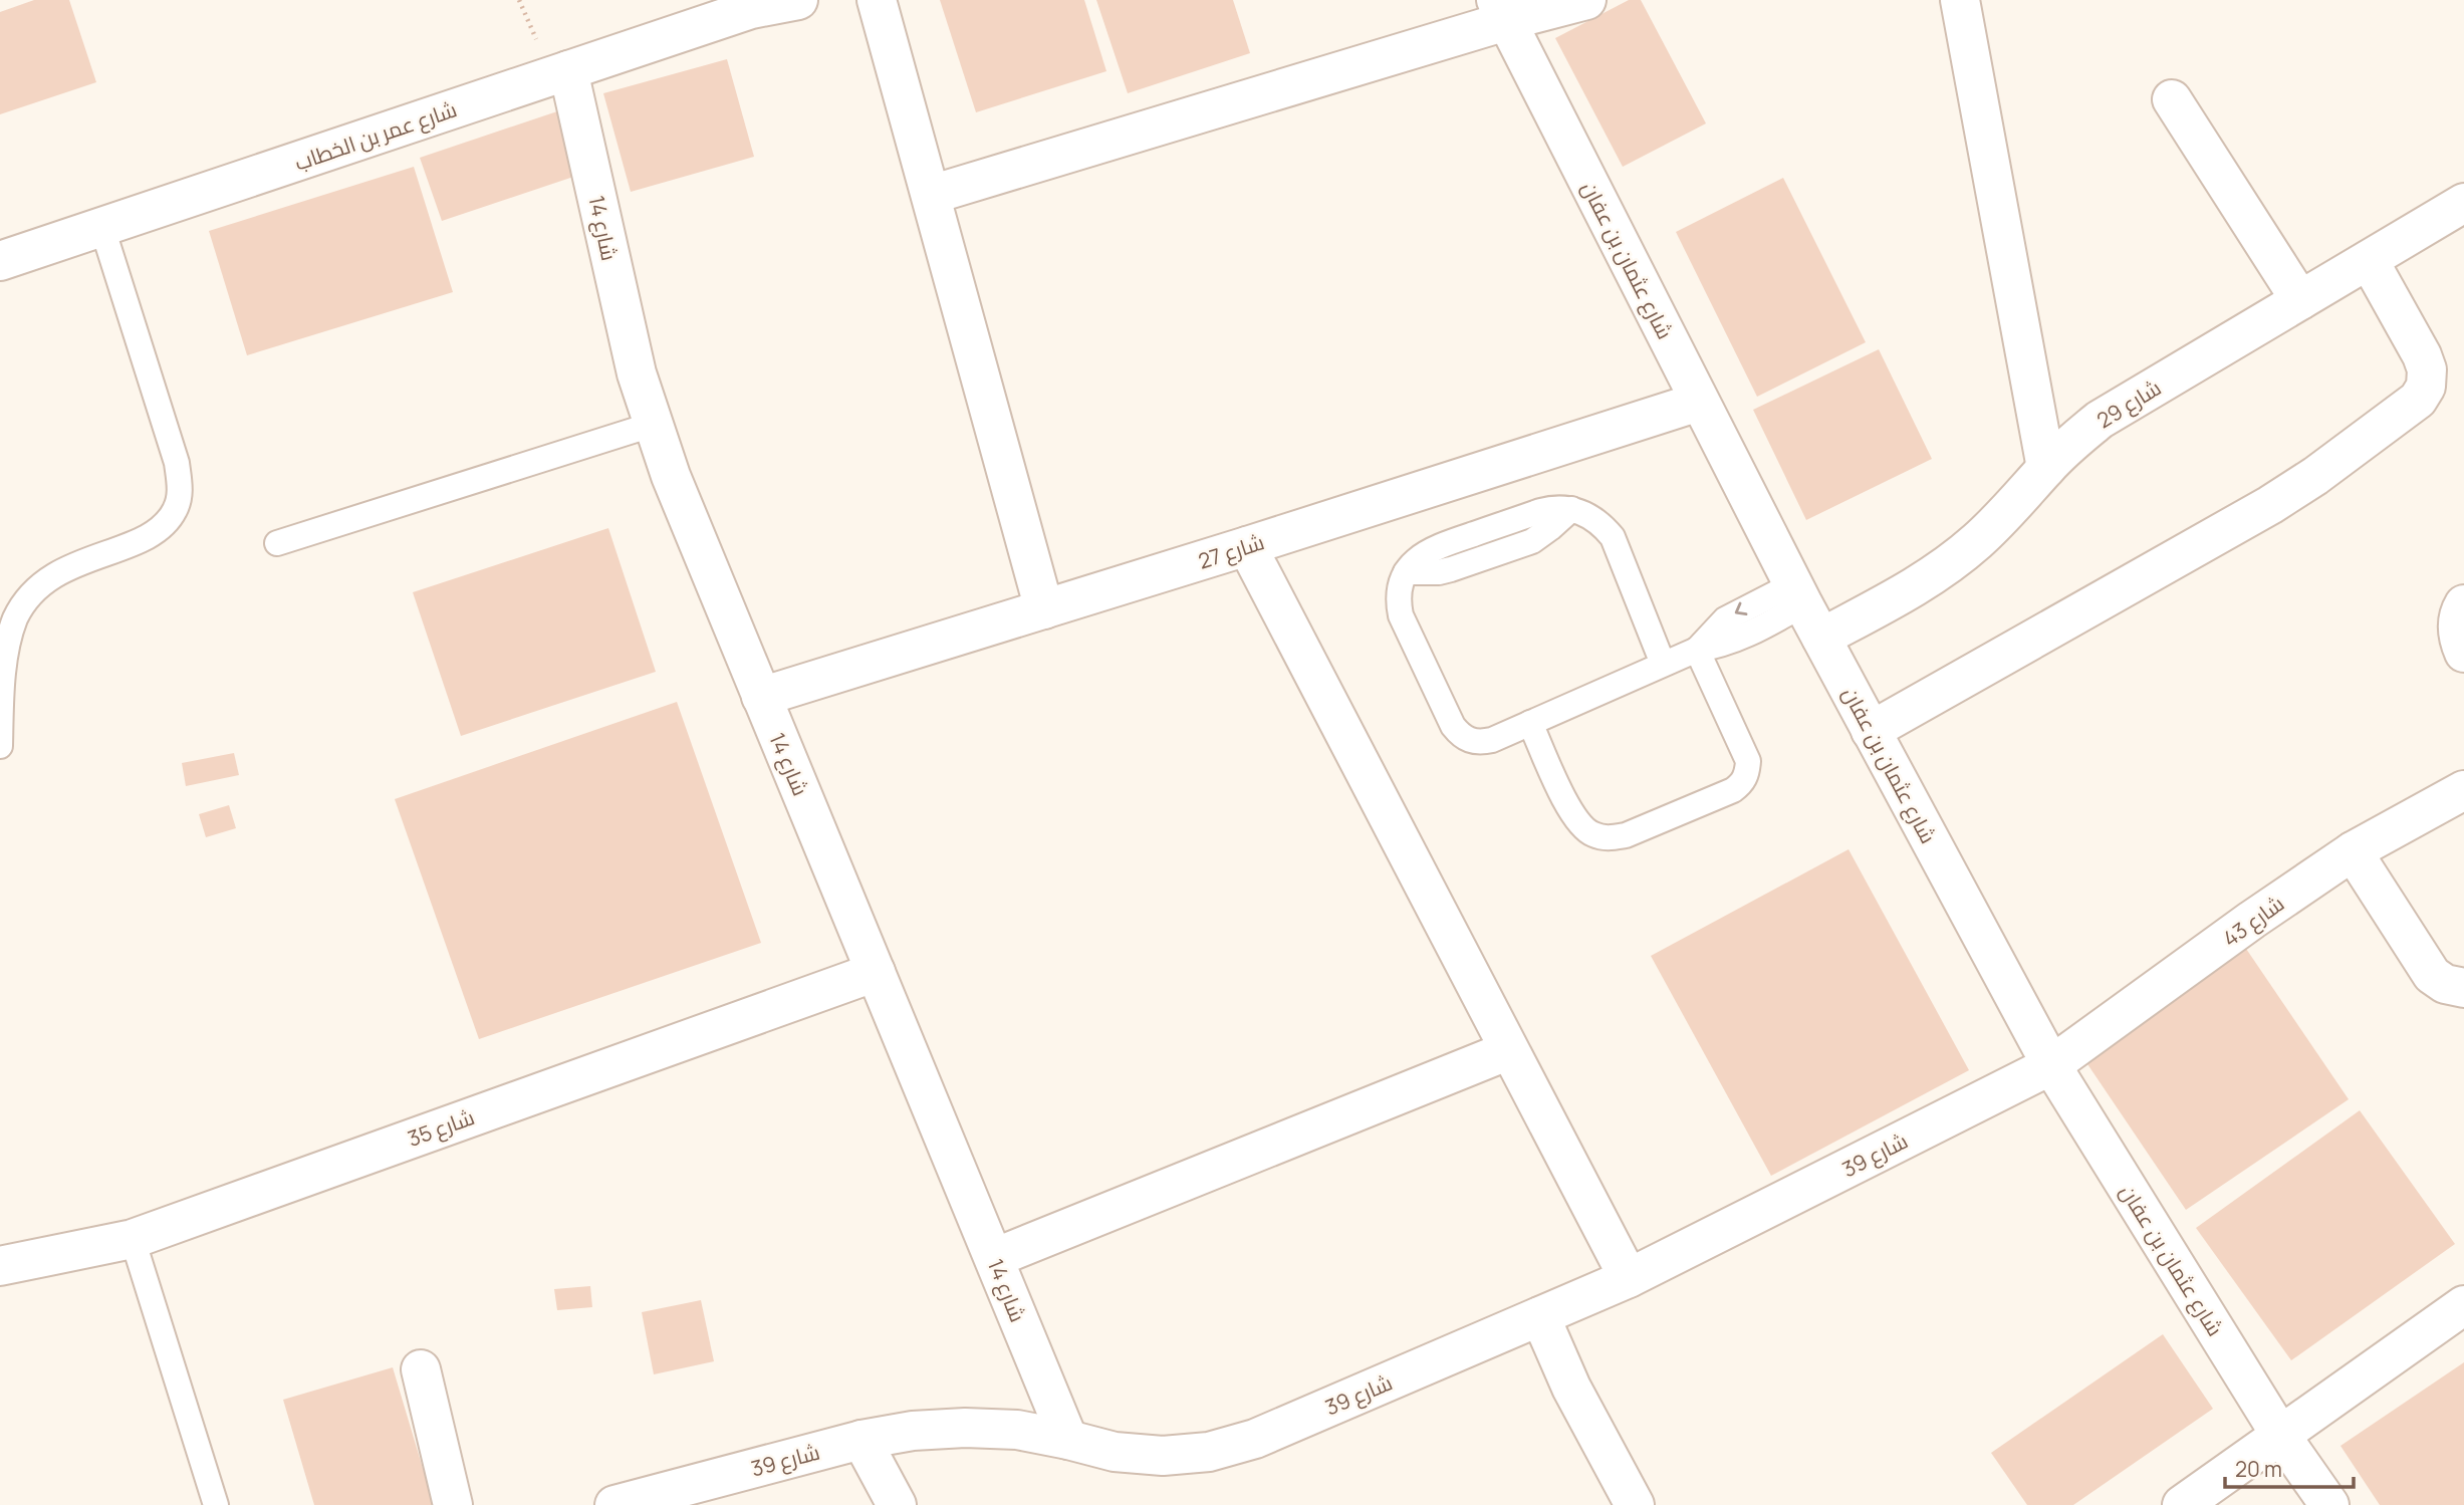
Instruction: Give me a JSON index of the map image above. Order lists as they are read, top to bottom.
{
  "streets": {
    "street": [
      "شارع عمر بن الخطاب",
      "شارع 14",
      "شارع عثمان بن عفان",
      "شارع 29",
      "شارع 27",
      "شارع 43",
      "شارع 35",
      "شارع 39"
    ]
  },
  "crossings": [
    ["شارع عمر بن الخطاب", "شارع 14"],
    ["شارع 14", "شارع 27"],
    ["شارع 14", "شارع 35"],
    ["شارع 14", "شارع 39"],
    ["شارع عثمان بن عفان", "شارع 29"],
    ["شارع عثمان بن عفان", "شارع 27"],
    ["شارع عثمان بن عفان", "شارع 43"],
    ["شارع عثمان بن عفان", "شارع 39"],
    ["شارع 43", "شارع 39"]
  ],
  "scale_bar": "20 m"
}
